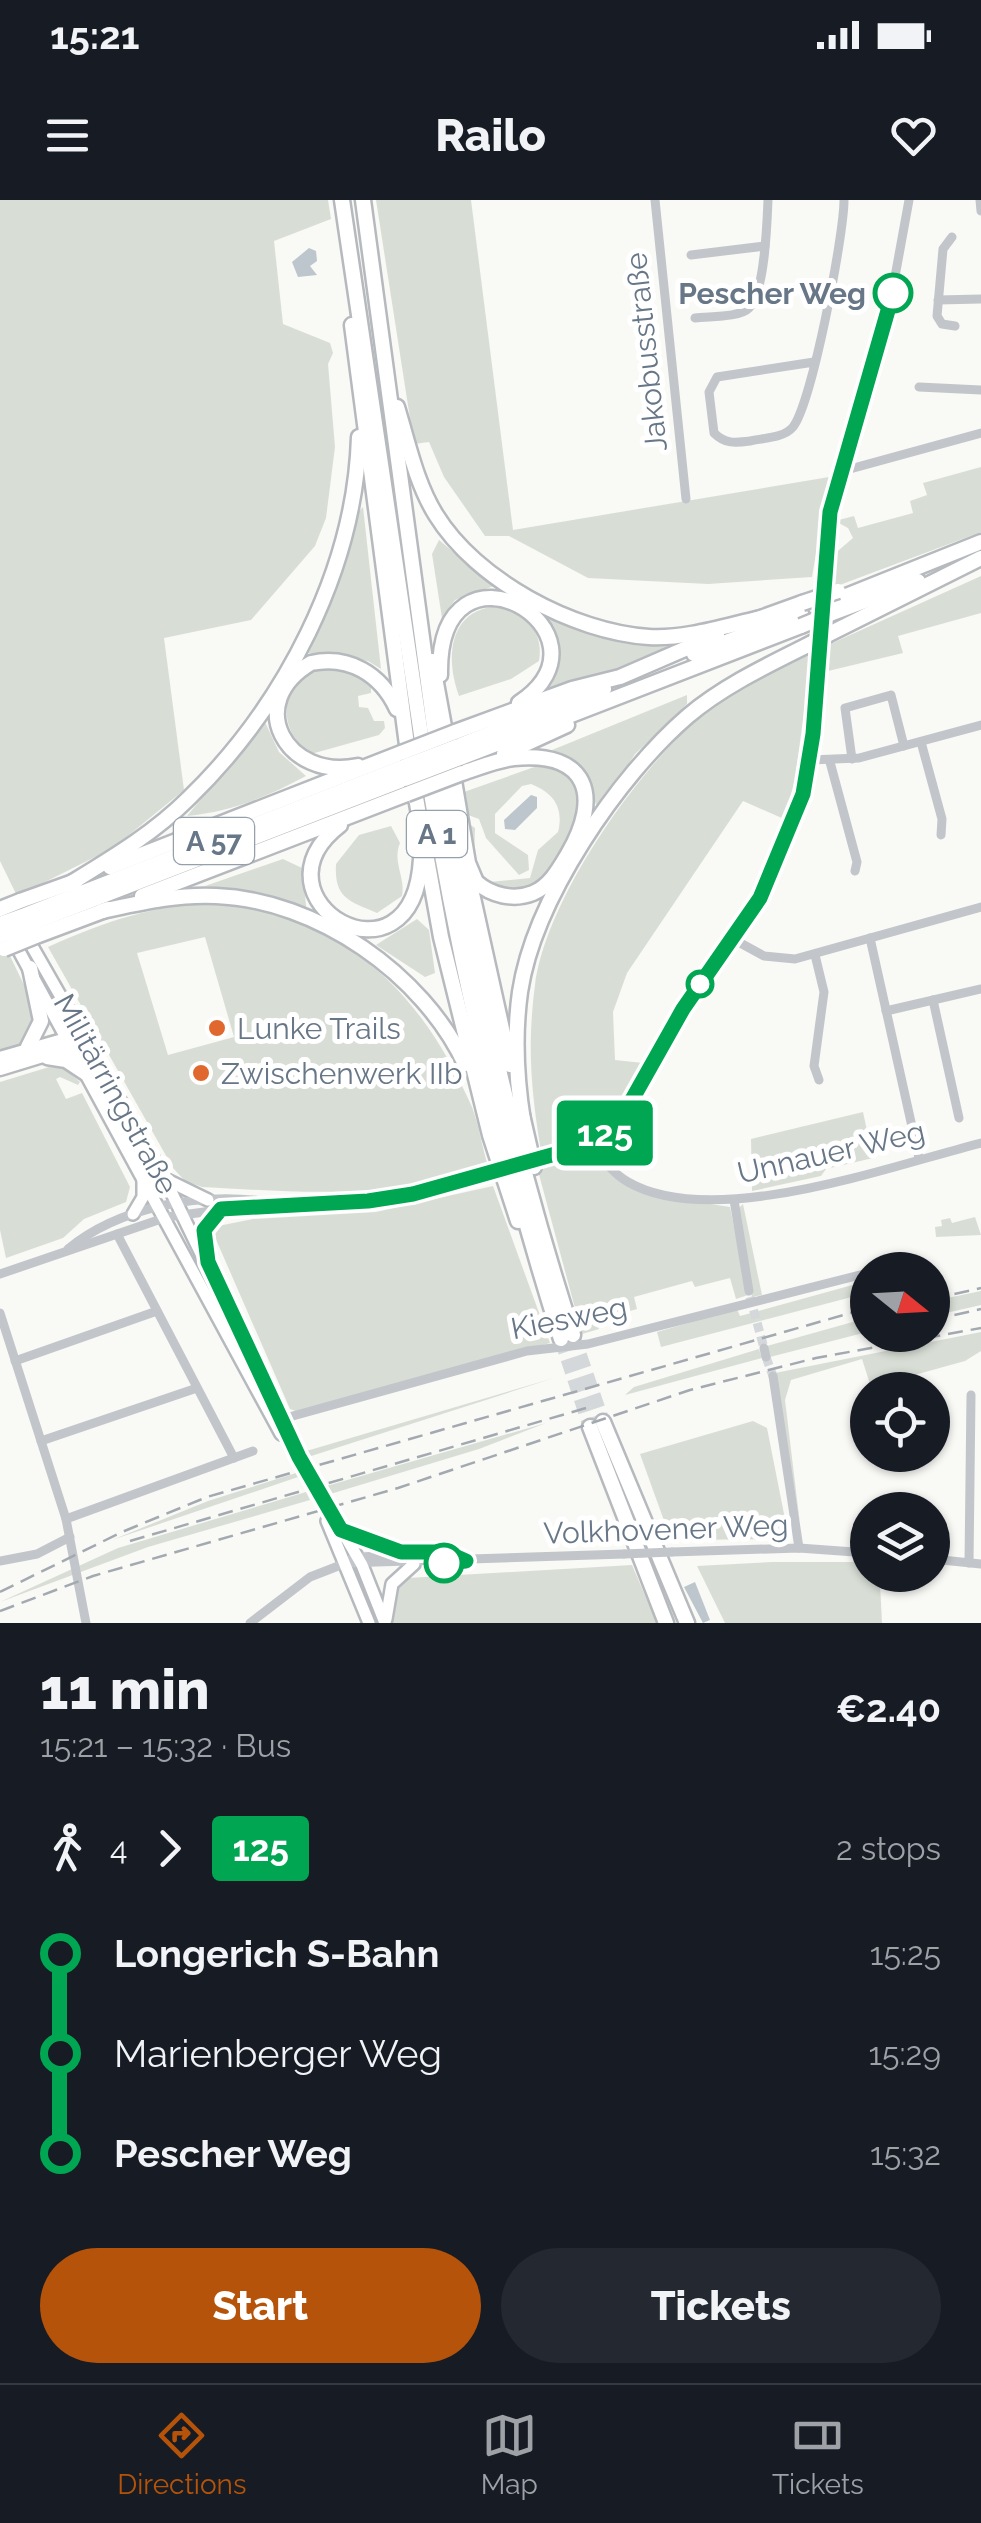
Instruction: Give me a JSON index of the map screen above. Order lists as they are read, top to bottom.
{
  "streets": {
    "highway": ["A 1", "A 57"],
    "main road": ["Militärringstraße"],
    "street": [
      "Jakobusstraße",
      "Unnauer Weg",
      "Kiesweg",
      "Volkhovener Weg"
    ]
  },
  "crossings": [
    ["A 57", "Militärringstraße"],
    ["Militärringstraße", "Kiesweg"],
    ["Militärringstraße", "Volkhovener Weg"]
  ],
  "places": ["Pescher Weg", "Lunke Trails", "Zwischenwerk IIb"],
  "lines": ["bus line 125"],
  "north": "right",
  "page": {
    "status": "15:21",
    "header": "Railo",
    "on_map": "125",
    "heading": ["11 min", "15:21 – 15:32 · Bus", "€2.40"],
    "legs": ["4", "125", "2 stops"],
    "list": [
      {
        "name": "Longerich S-Bahn",
        "value": "15:25"
      },
      {
        "name": "Marienberger Weg",
        "value": "15:29"
      },
      {
        "name": "Pescher Weg",
        "value": "15:32"
      }
    ],
    "buttons": ["Start", "Tickets"],
    "tabs": ["Directions", "Map", "Tickets"]
  }
}
